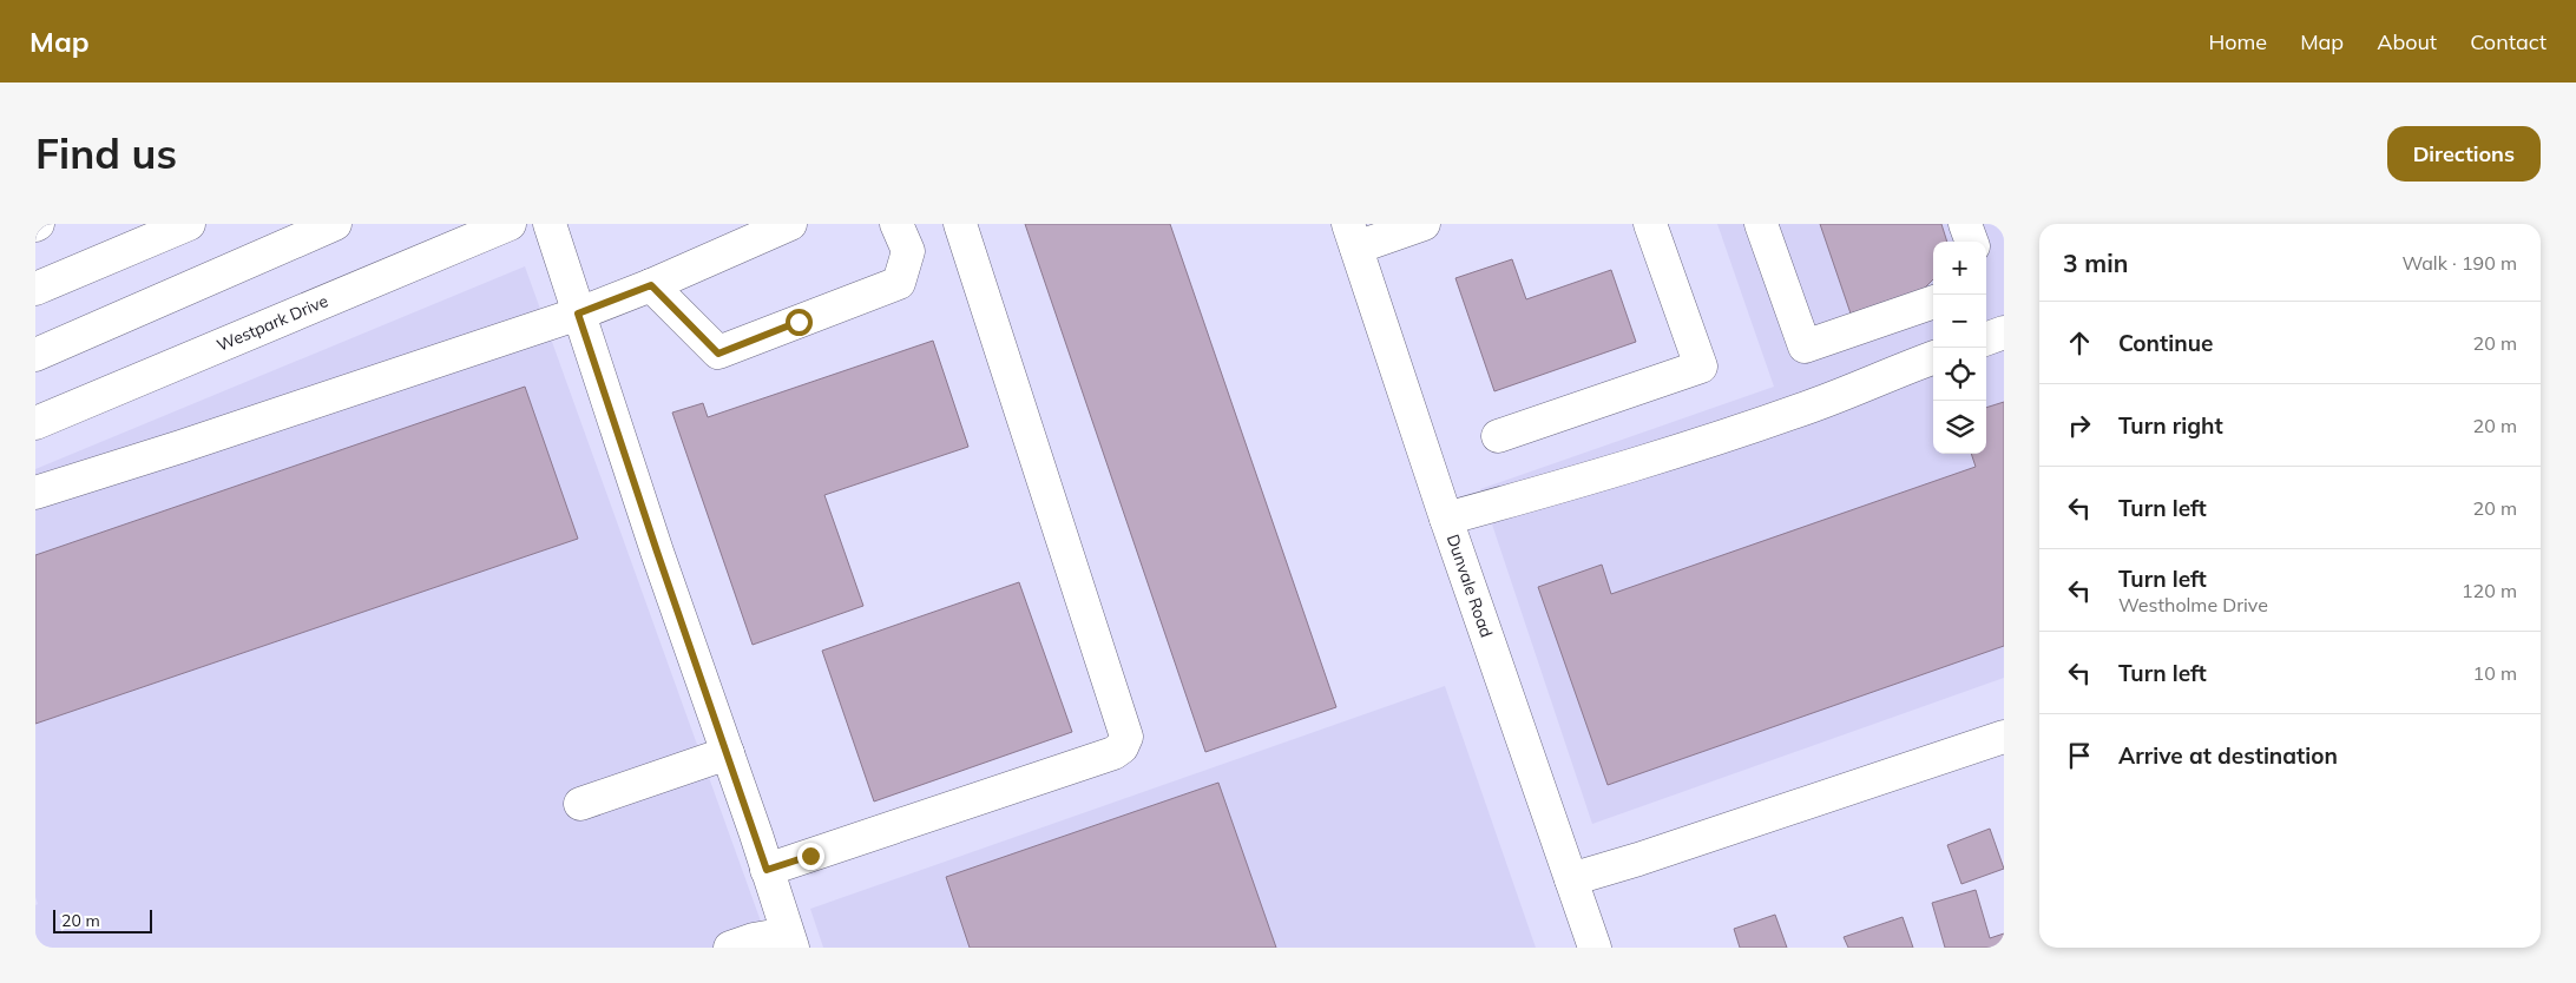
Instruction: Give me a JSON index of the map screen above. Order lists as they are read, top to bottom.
{
  "streets": {
    "main road": ["Westpark Drive", "Dunvale Road"]
  },
  "scale_bar": "20 m",
  "page": {
    "header": "Map",
    "nav": [
      "Home",
      "Map",
      "About",
      "Contact"
    ],
    "buttons": "Directions",
    "title": "Find us",
    "heading": ["3 min", "Walk · 190 m"],
    "map_buttons": ["+", "−"],
    "list": [
      ["Continue", "20 m"],
      ["Turn right", "20 m"],
      ["Turn left", "20 m"],
      ["Turn left", "Westholme Drive", "120 m"],
      ["Turn left", "10 m"],
      "Arrive at destination"
    ],
    "scale": "20 m"
  }
}
